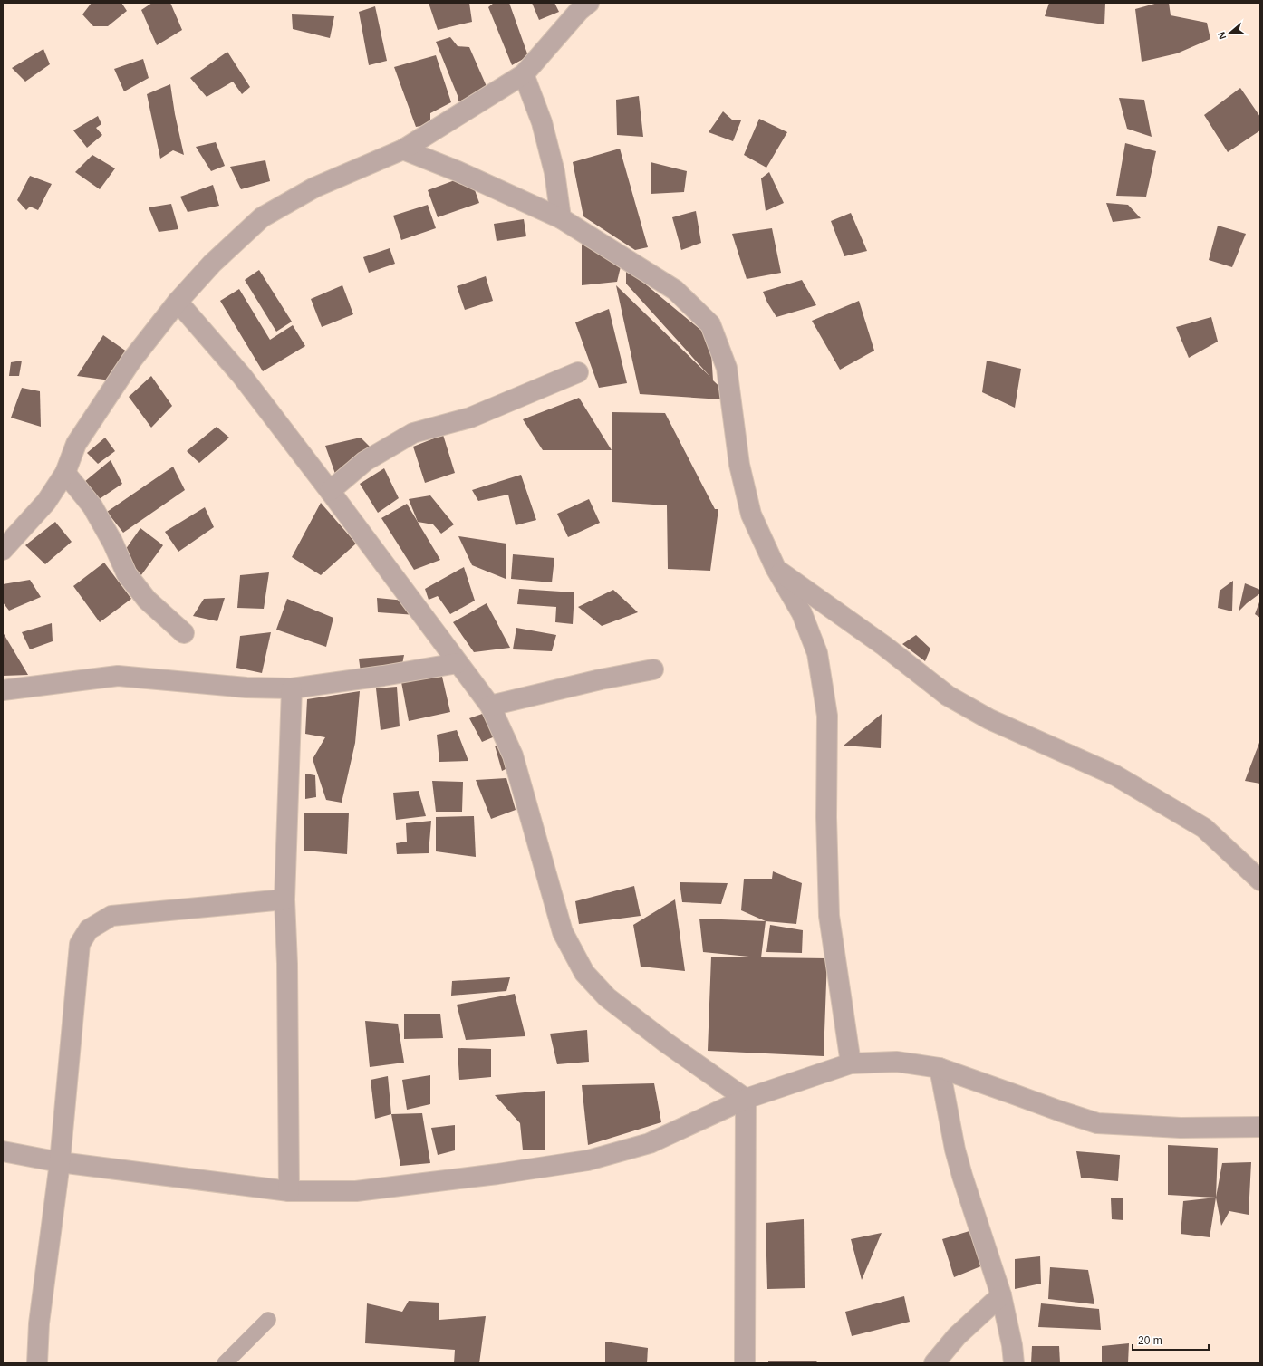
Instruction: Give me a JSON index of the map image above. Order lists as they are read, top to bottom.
{
  "scale_bar": "20 m",
  "north": "left"
}
